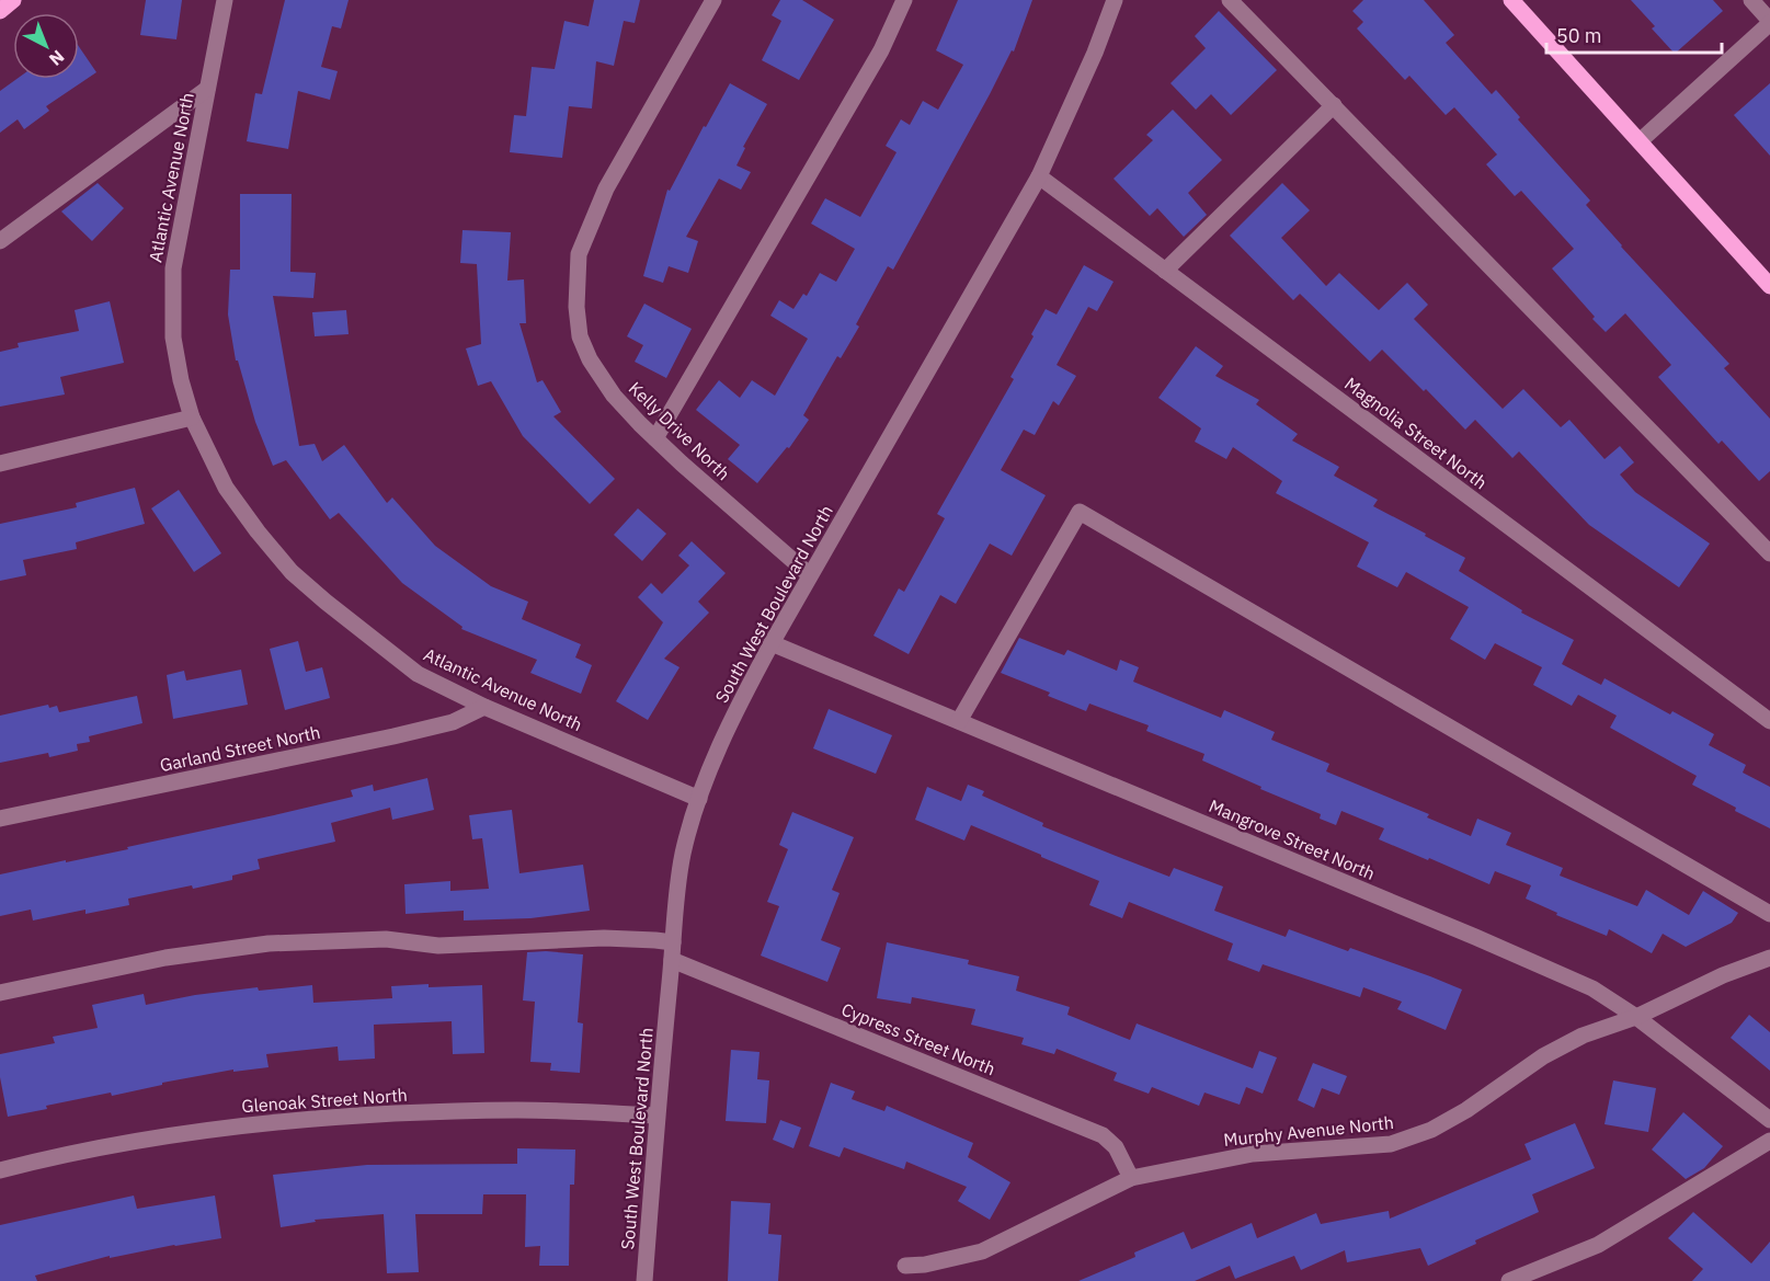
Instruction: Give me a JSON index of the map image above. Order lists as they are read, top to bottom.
{
  "streets": {
    "street": [
      "Atlantic Avenue North",
      "Kelly Drive North",
      "Magnolia Street North",
      "South West Boulevard North",
      "Garland Street North",
      "Mangrove Street North",
      "Cypress Street North",
      "Glenoak Street North",
      "Murphy Avenue North"
    ]
  },
  "crossings": [
    ["Atlantic Avenue North", "South West Boulevard North"],
    ["Atlantic Avenue North", "Garland Street North"],
    ["Kelly Drive North", "South West Boulevard North"],
    ["Magnolia Street North", "South West Boulevard North"],
    ["South West Boulevard North", "Mangrove Street North"],
    ["South West Boulevard North", "Cypress Street North"],
    ["South West Boulevard North", "Glenoak Street North"],
    ["Mangrove Street North", "Murphy Avenue North"],
    ["Cypress Street North", "Murphy Avenue North"]
  ],
  "scale_bar": "50 m",
  "north": "bottom right"
}
